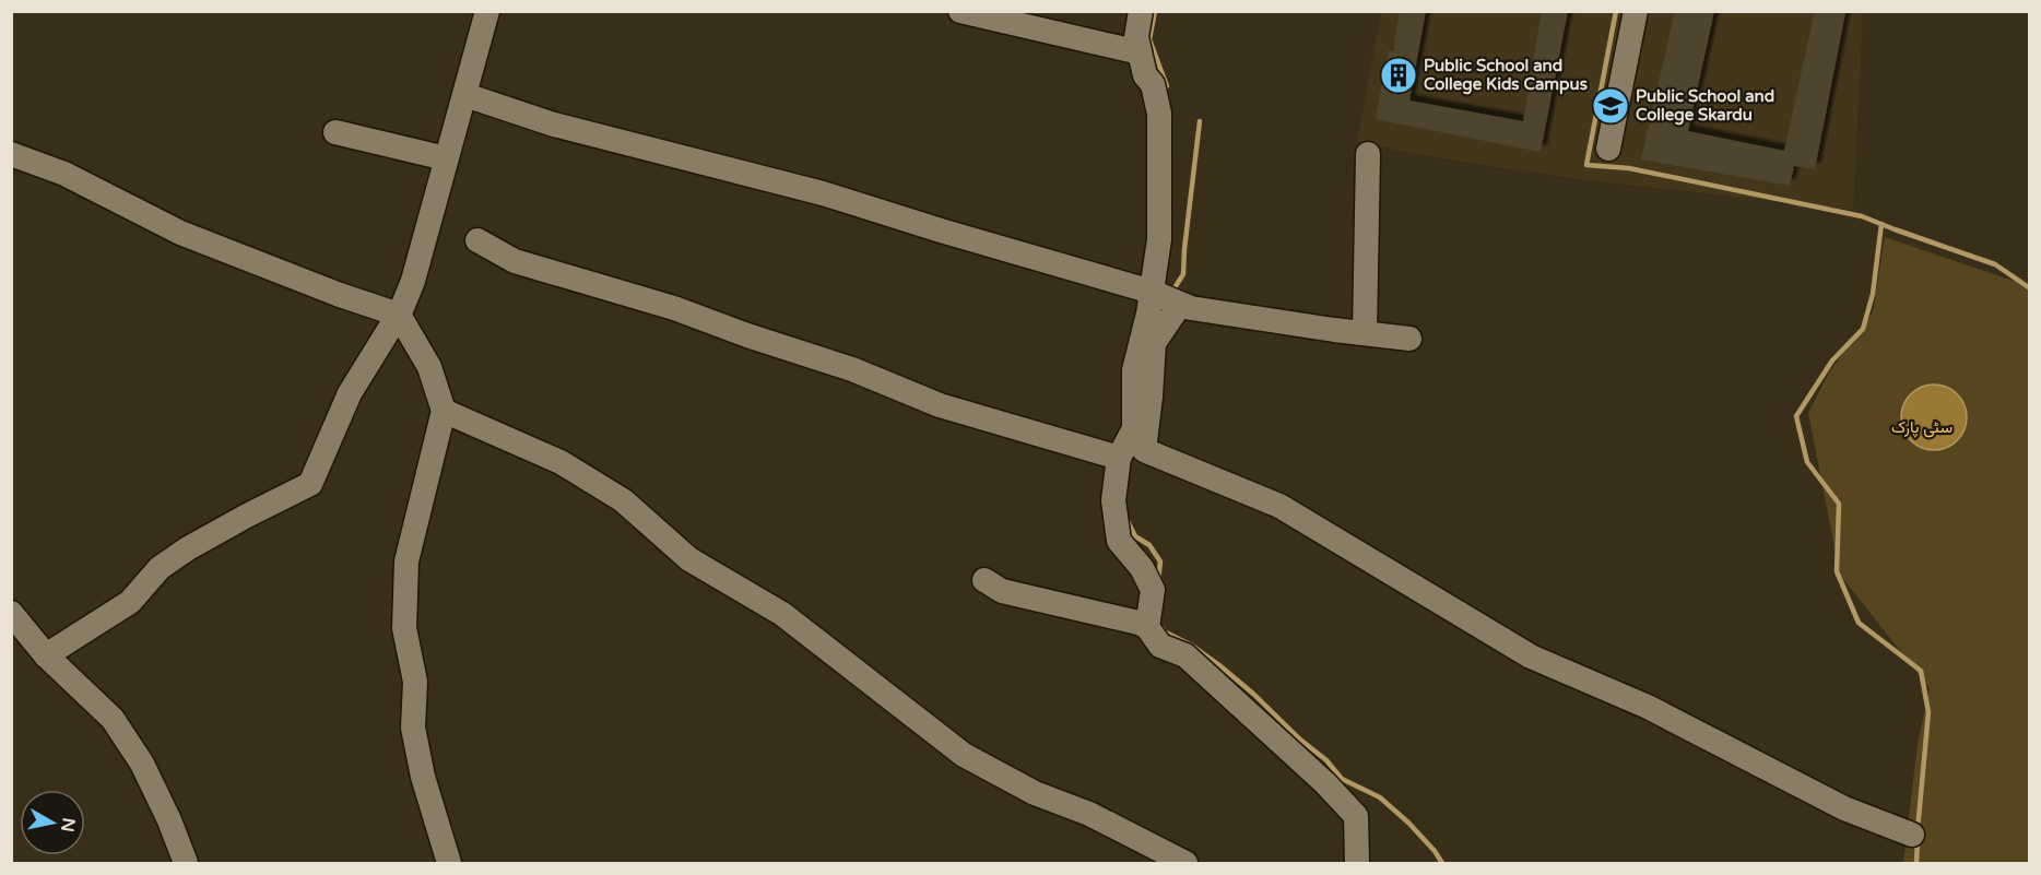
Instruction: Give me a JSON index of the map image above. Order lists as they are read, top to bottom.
{
  "parks": ["سٹی پارک"],
  "places": {
    "building": ["Public School and College Kids Campus"],
    "school or university": ["Public School and College Skardu"]
  },
  "north": "right"
}
